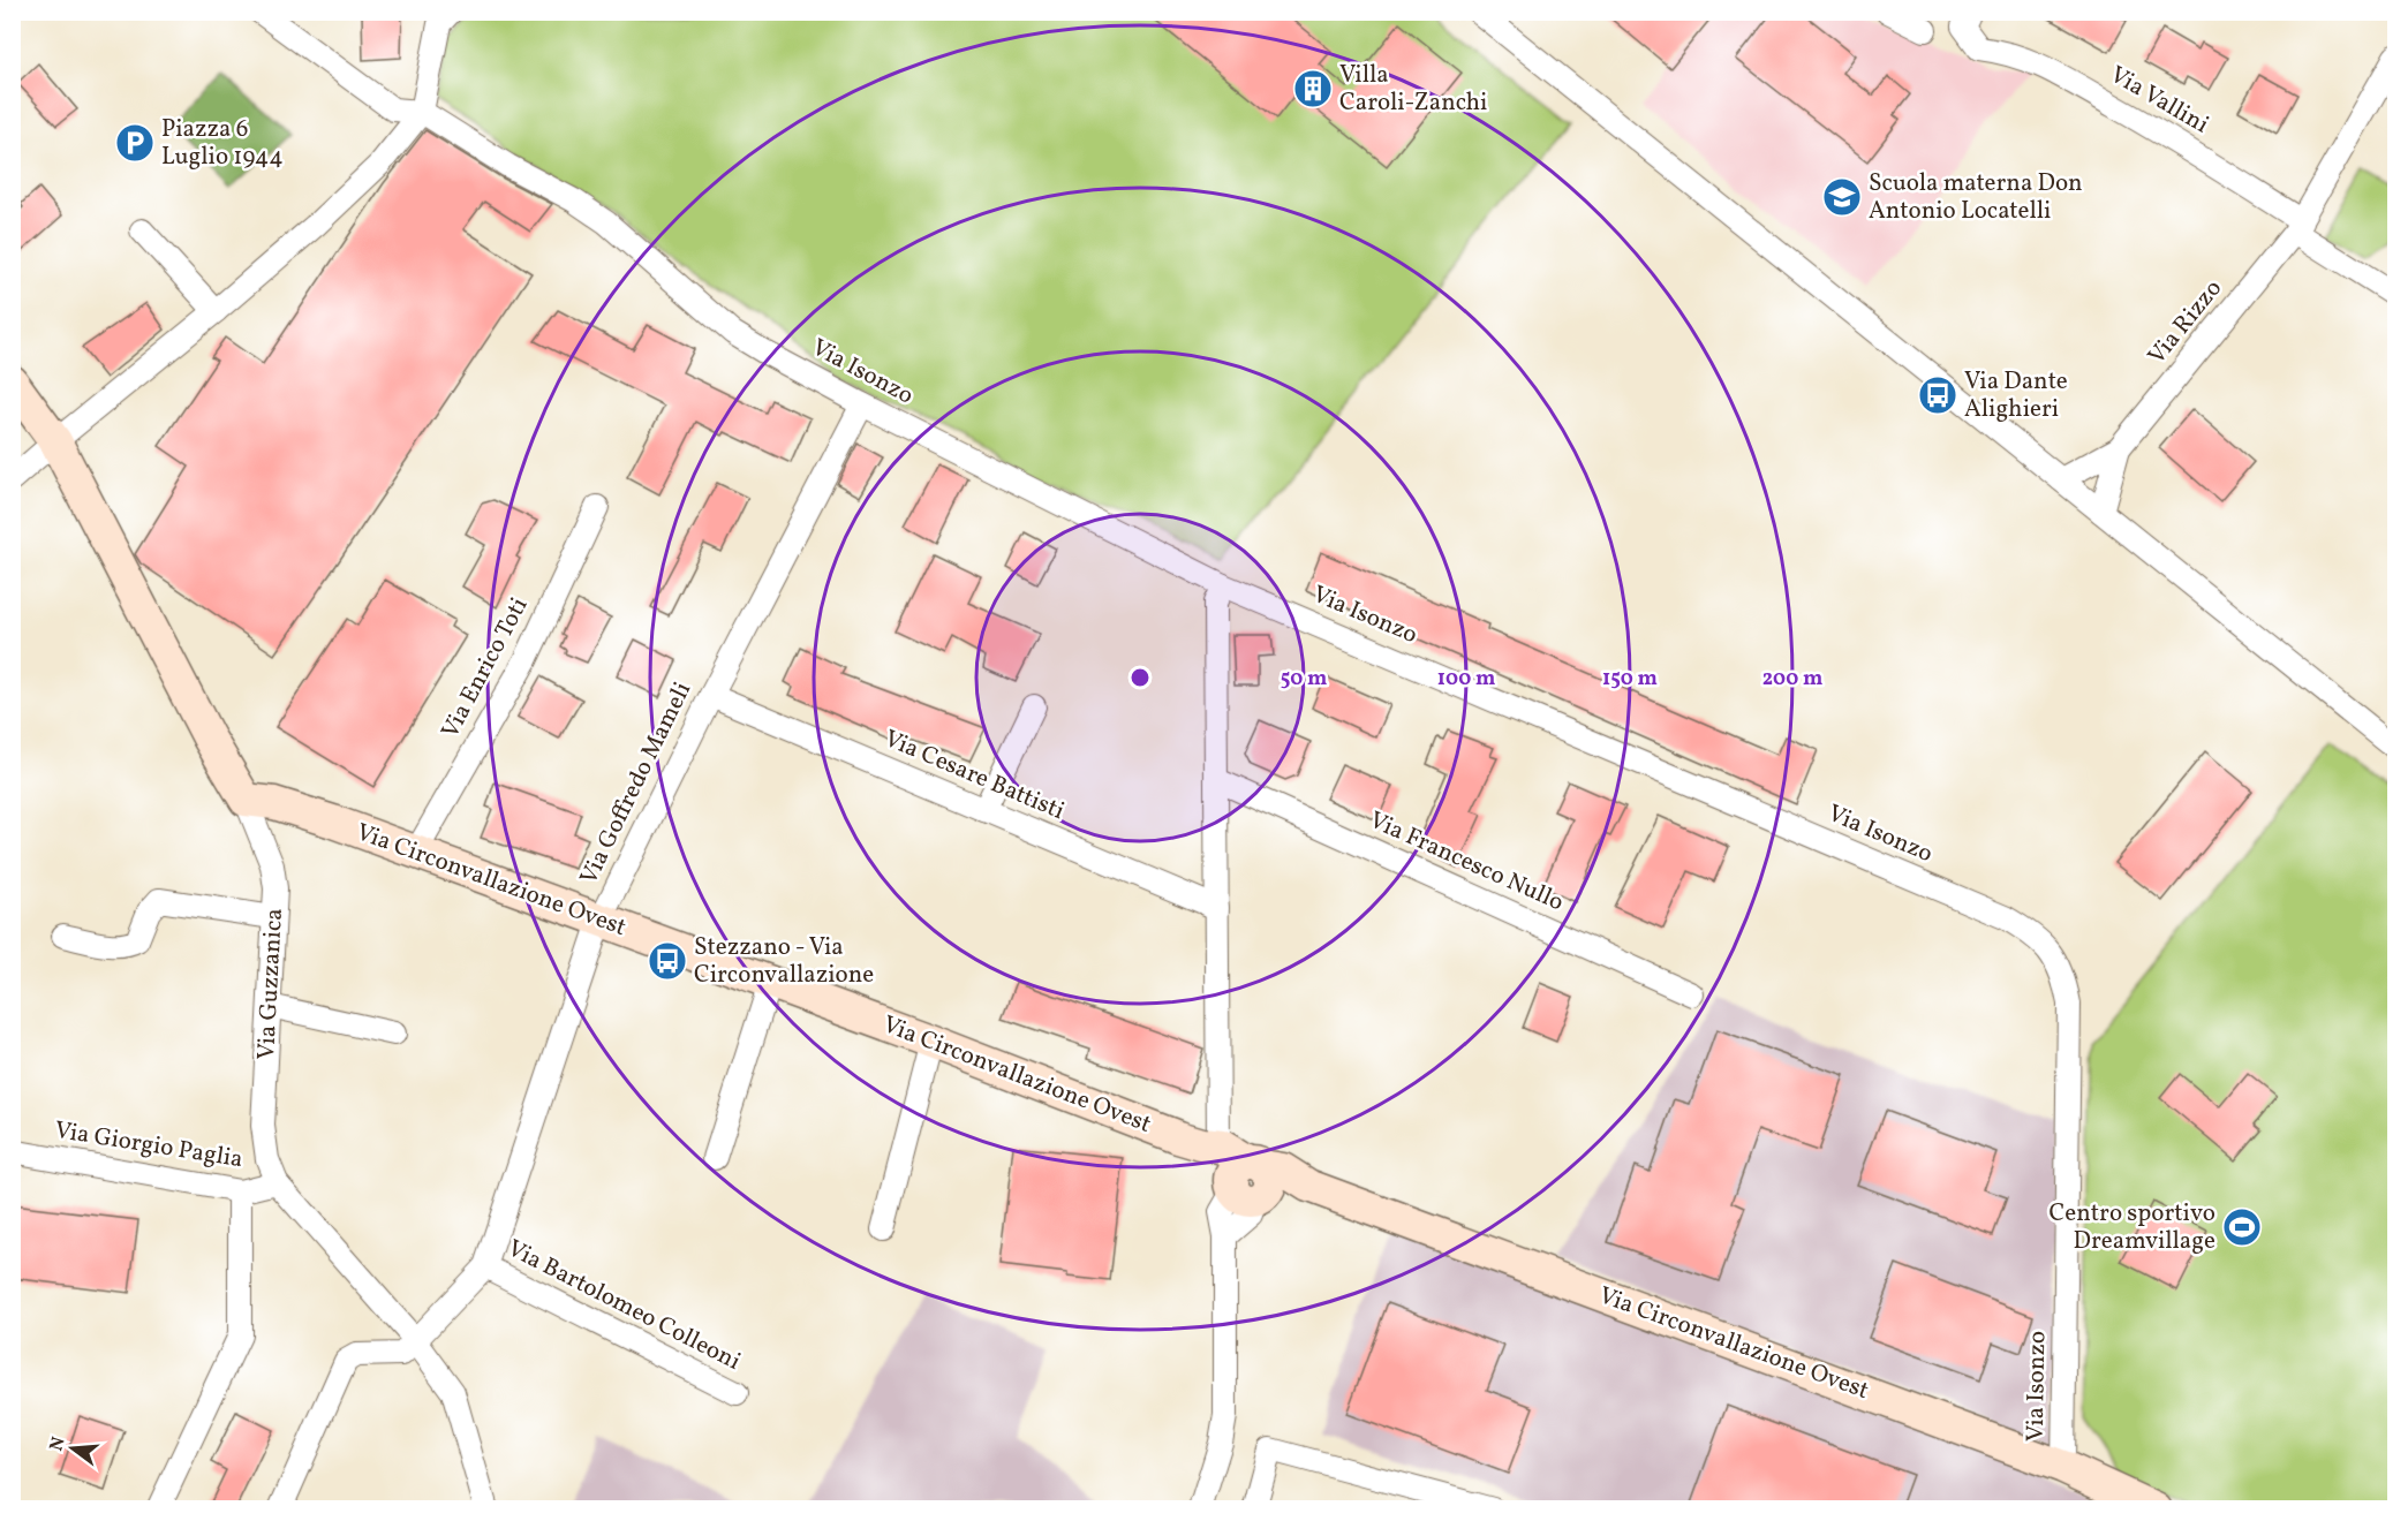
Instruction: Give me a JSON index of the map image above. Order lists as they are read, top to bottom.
{
  "streets": {
    "street": [
      "Via Vallini",
      "Via Rizzo",
      "Via Isonzo",
      "Via Enrico Toti",
      "Via Cesare Battisti",
      "Via Goffredo Mameli",
      "Via Francesco Nullo",
      "Via Circonvallazione Ovest",
      "Via Guzzanica",
      "Via Giorgio Paglia",
      "Via Bartolomeo Colleoni"
    ]
  },
  "crossings": [
    ["Via Vallini", "Via Rizzo"],
    ["Via Isonzo", "Via Goffredo Mameli"],
    ["Via Isonzo", "Via Circonvallazione Ovest"],
    ["Via Enrico Toti", "Via Circonvallazione Ovest"],
    ["Via Cesare Battisti", "Via Goffredo Mameli"],
    ["Via Goffredo Mameli", "Via Circonvallazione Ovest"],
    ["Via Goffredo Mameli", "Via Guzzanica"],
    ["Via Goffredo Mameli", "Via Bartolomeo Colleoni"],
    ["Via Circonvallazione Ovest", "Via Guzzanica"],
    ["Via Guzzanica", "Via Giorgio Paglia"]
  ],
  "places": {
    "building": ["Villa Caroli-Zanchi"],
    "parking": ["Piazza 6 Luglio 1944"],
    "school or university": ["Scuola materna Don Antonio Locatelli"],
    "bus stop": ["Via Dante Alighieri", "Stezzano - Via Circonvallazione"],
    "sports": ["Centro sportivo Dreamvillage"]
  },
  "north": "left",
  "rings": [
    "50 m",
    "100 m",
    "150 m",
    "200 m"
  ]
}
